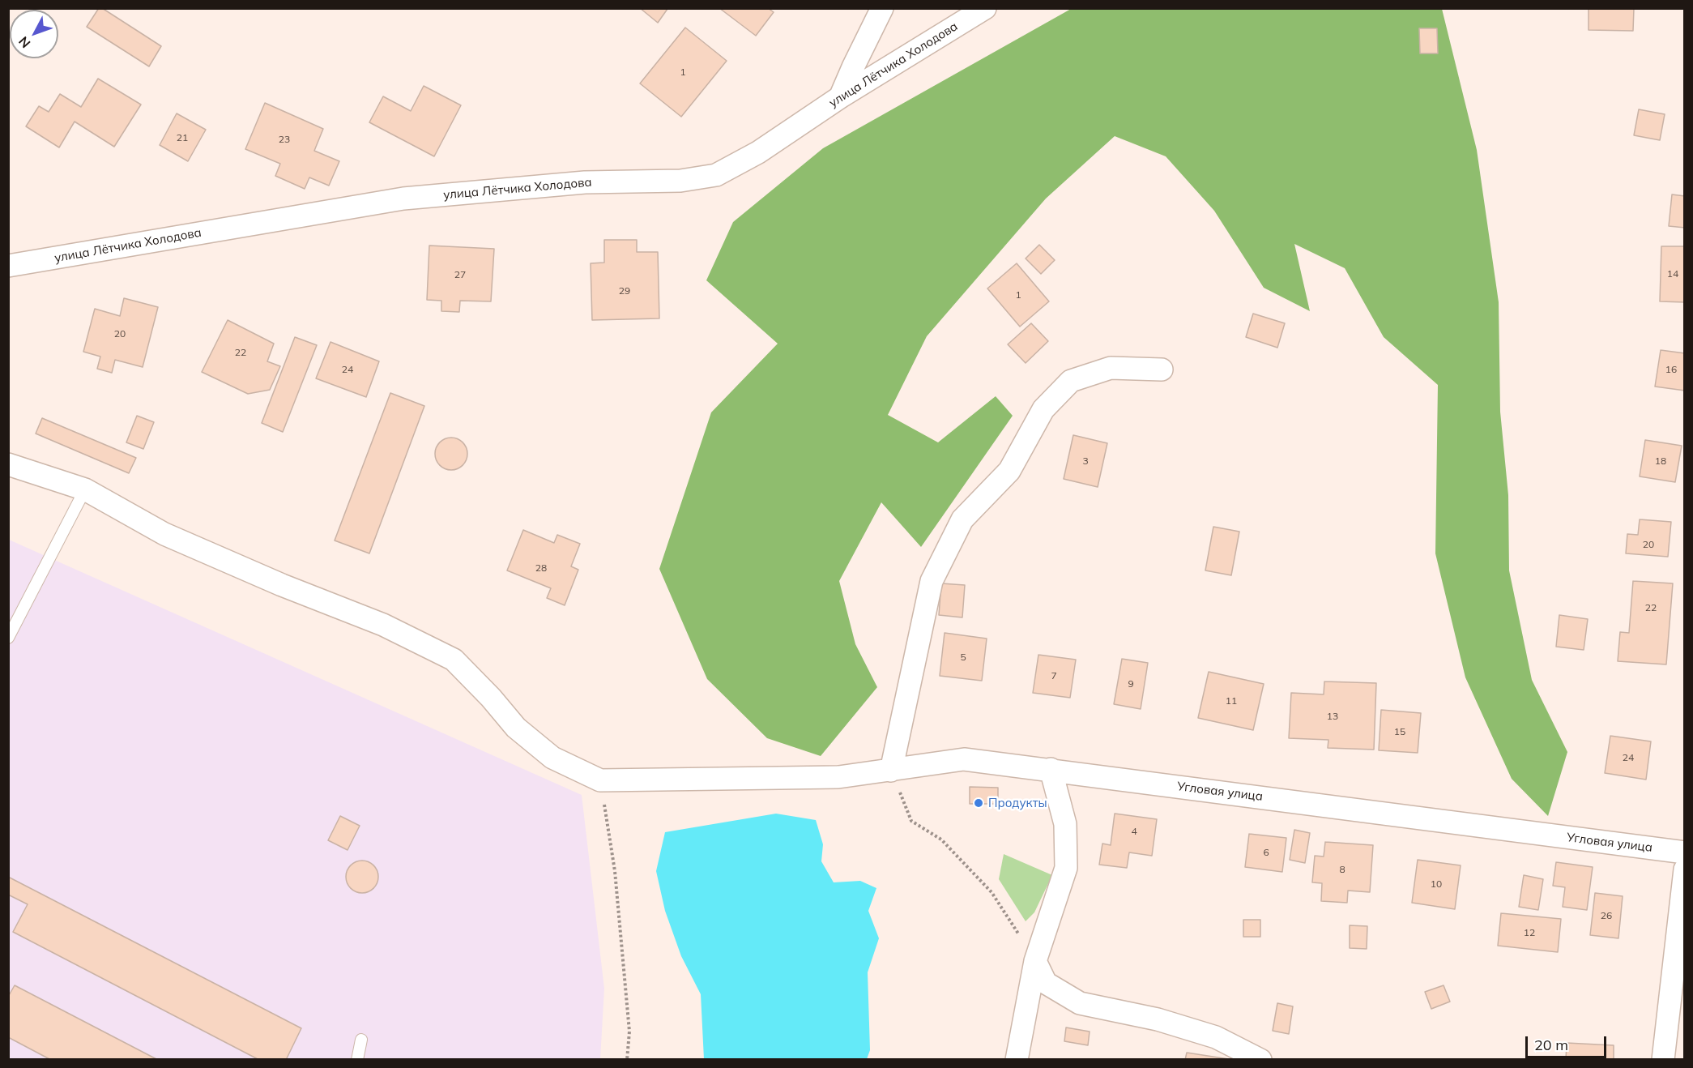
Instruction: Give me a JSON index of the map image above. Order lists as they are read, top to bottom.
{
  "streets": {
    "street": ["улица Лётчика Холодова", "Угловая улица"]
  },
  "places": ["Продукты"],
  "house_numbers": [
    "1",
    "21",
    "23",
    "14",
    "27",
    "29",
    "1",
    "20",
    "22",
    "24",
    "16",
    "3",
    "18",
    "20",
    "28",
    "22",
    "5",
    "7",
    "9",
    "11",
    "13",
    "15",
    "24",
    "4",
    "6",
    "8",
    "10",
    "26",
    "12"
  ],
  "scale_bar": "20 m",
  "north": "bottom left"
}
